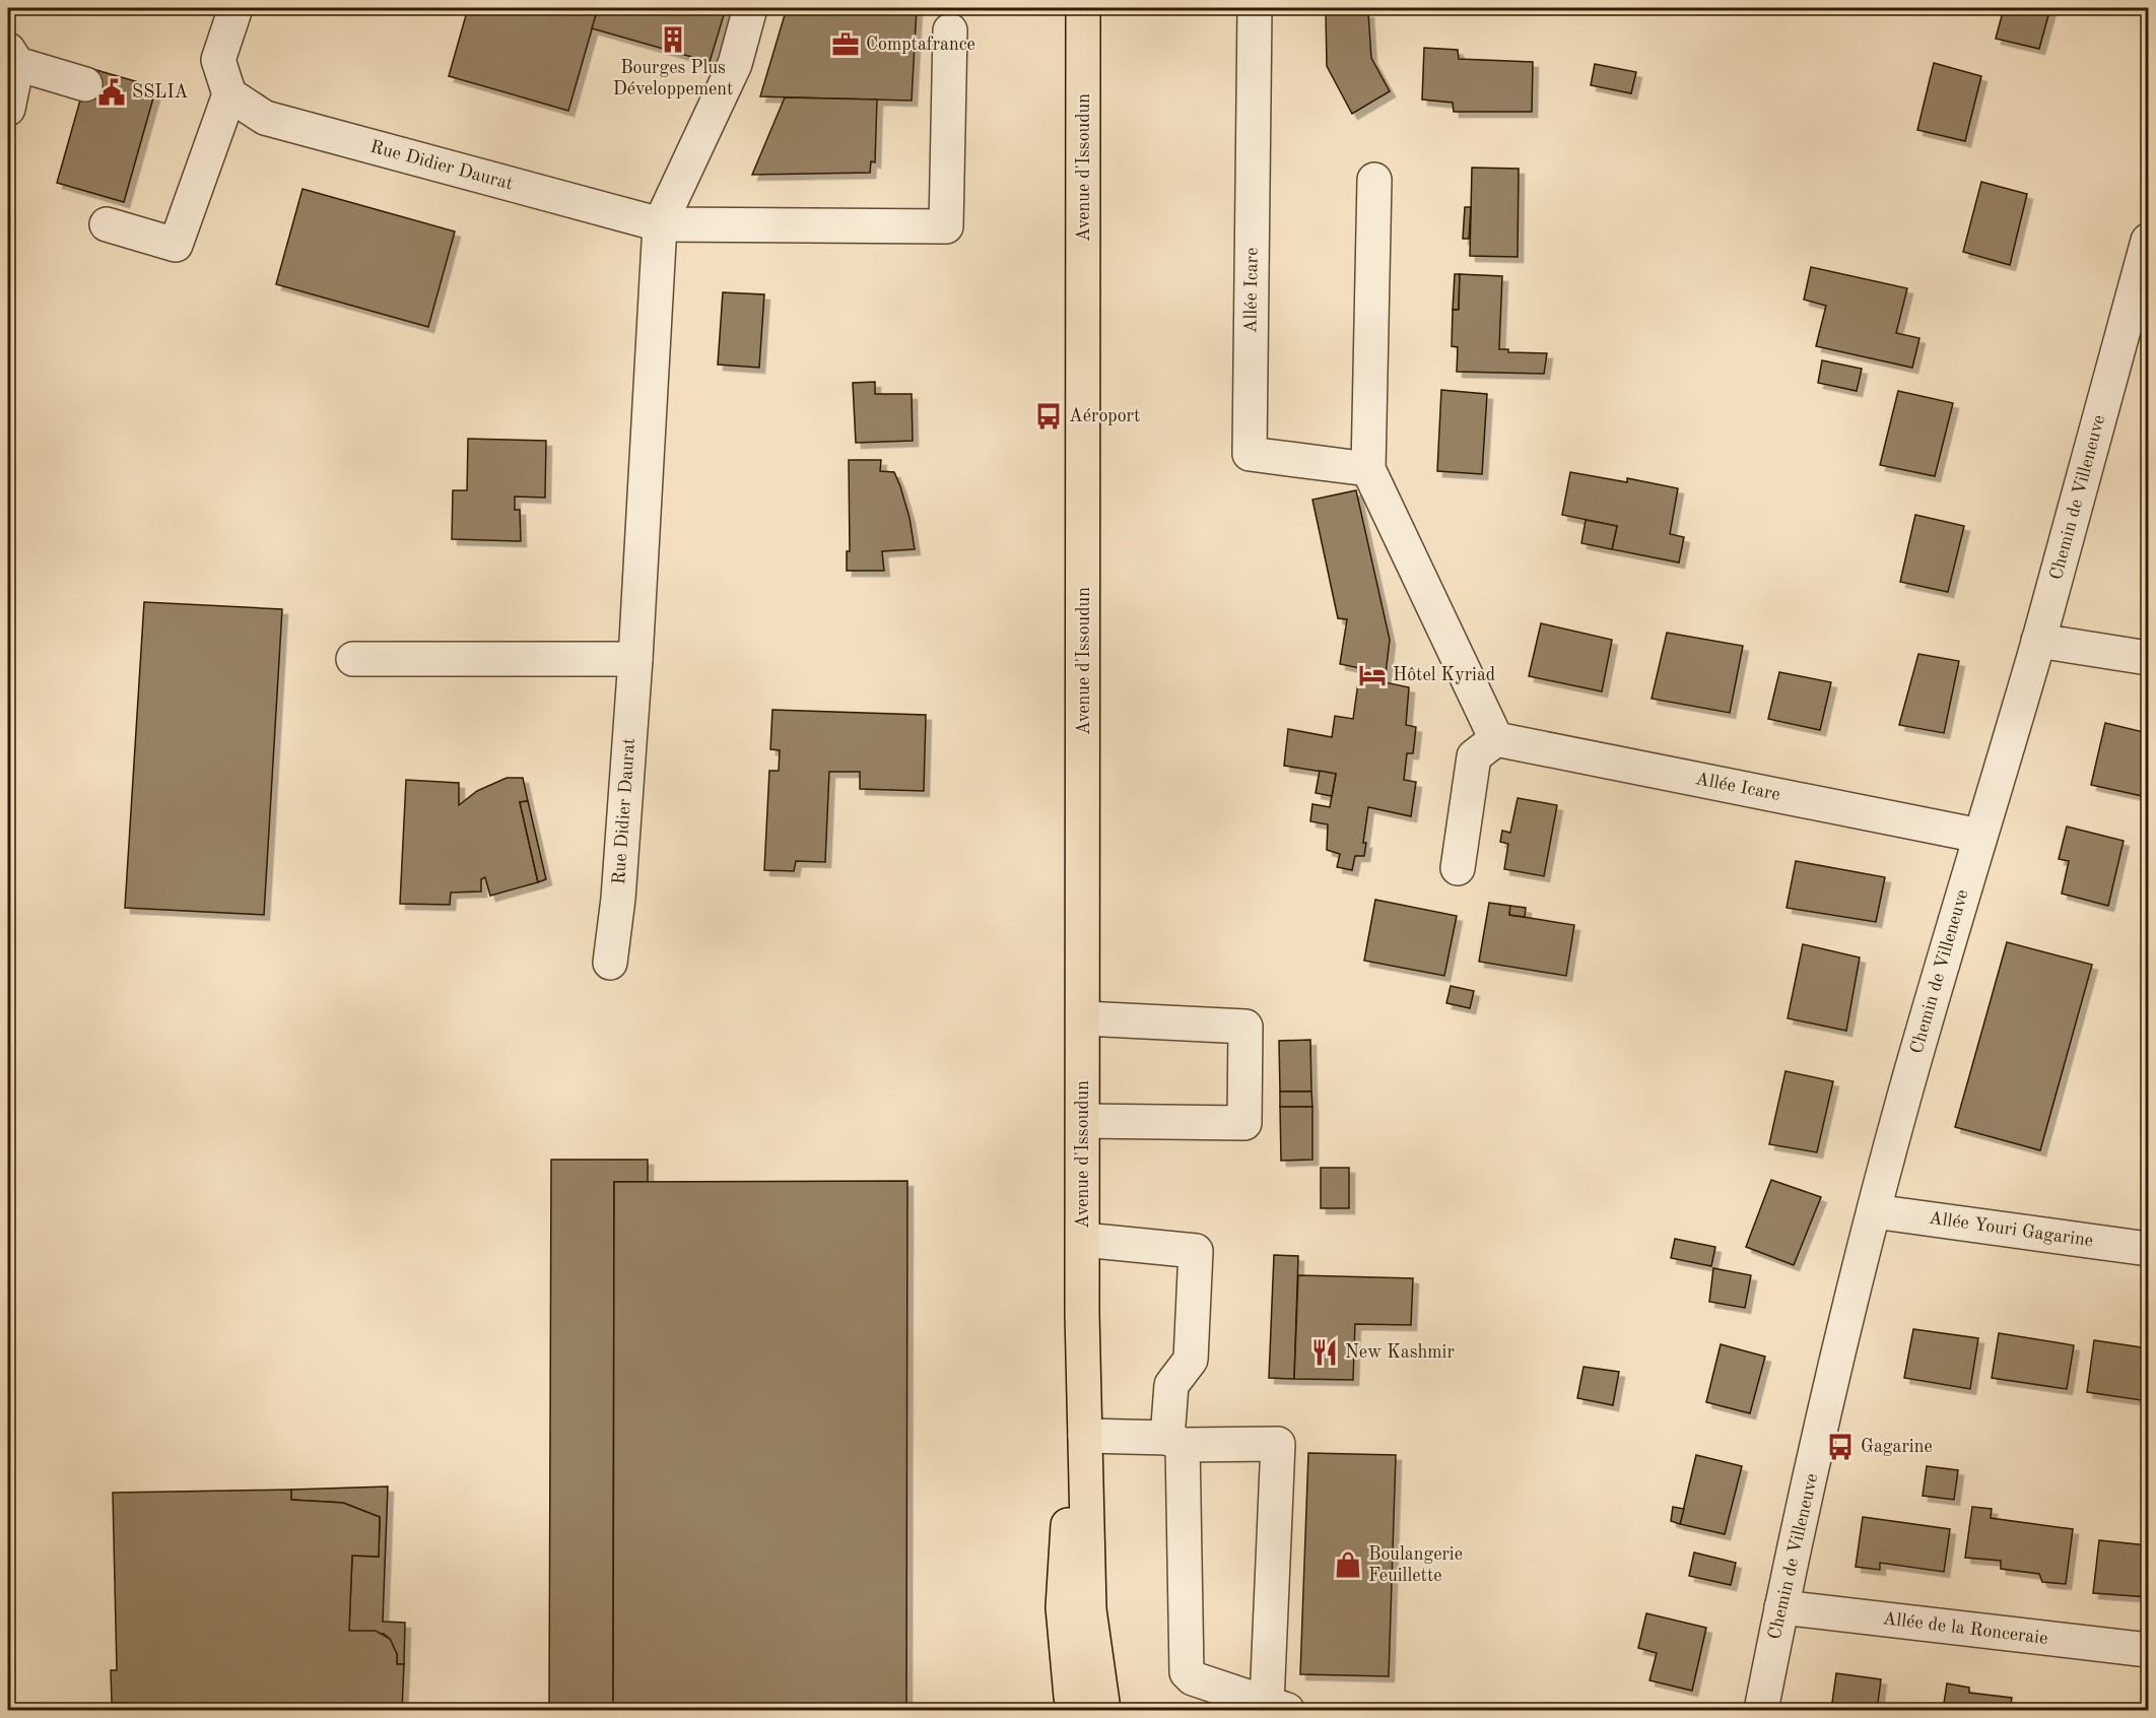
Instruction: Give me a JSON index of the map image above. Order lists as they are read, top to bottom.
{
  "streets": {
    "main road": ["Avenue d'Issoudun"],
    "street": [
      "Rue Didier Daurat",
      "Allée Icare",
      "Chemin de Villeneuve",
      "Allée Youri Gagarine",
      "Allée de la Ronceraie"
    ]
  },
  "crossings": [
    ["Allée Icare", "Chemin de Villeneuve"],
    ["Chemin de Villeneuve", "Allée Youri Gagarine"],
    ["Chemin de Villeneuve", "Allée de la Ronceraie"]
  ],
  "places": {
    "building": ["Bourges Plus Développement"],
    "office": ["Comptafrance"],
    "public building": ["SSLIA"],
    "bus stop": ["Aéroport", "Gagarine"],
    "hotel": ["Hôtel Kyriad"],
    "restaurant": ["New Kashmir"],
    "shop": ["Boulangerie Feuillette"]
  }
}
